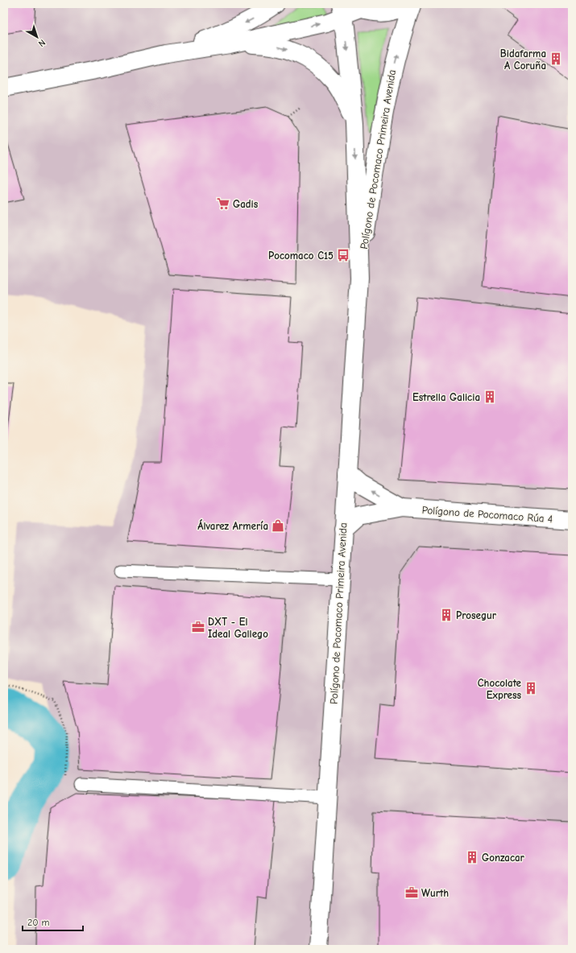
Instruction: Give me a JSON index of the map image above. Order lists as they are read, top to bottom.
{
  "streets": {
    "street": ["Polígono de Pocomaco Primeira Avenida", "Polígono de Pocomaco Rúa 4"]
  },
  "crossings": [
    ["Polígono de Pocomaco Primeira Avenida", "Polígono de Pocomaco Rúa 4"]
  ],
  "places": {
    "building": [
      "Bidafarma A Coruña",
      "Estrella Galicia",
      "Prosegur",
      "Chocolate Express",
      "Gonzacar"
    ],
    "supermarket": ["Gadis"],
    "bus stop": ["Pocomaco C15"],
    "shop": ["Álvarez Armería"],
    "office": ["DXT - El Ideal Gallego", "Wurth"]
  },
  "scale_bar": "20 m",
  "north": "bottom right"
}
